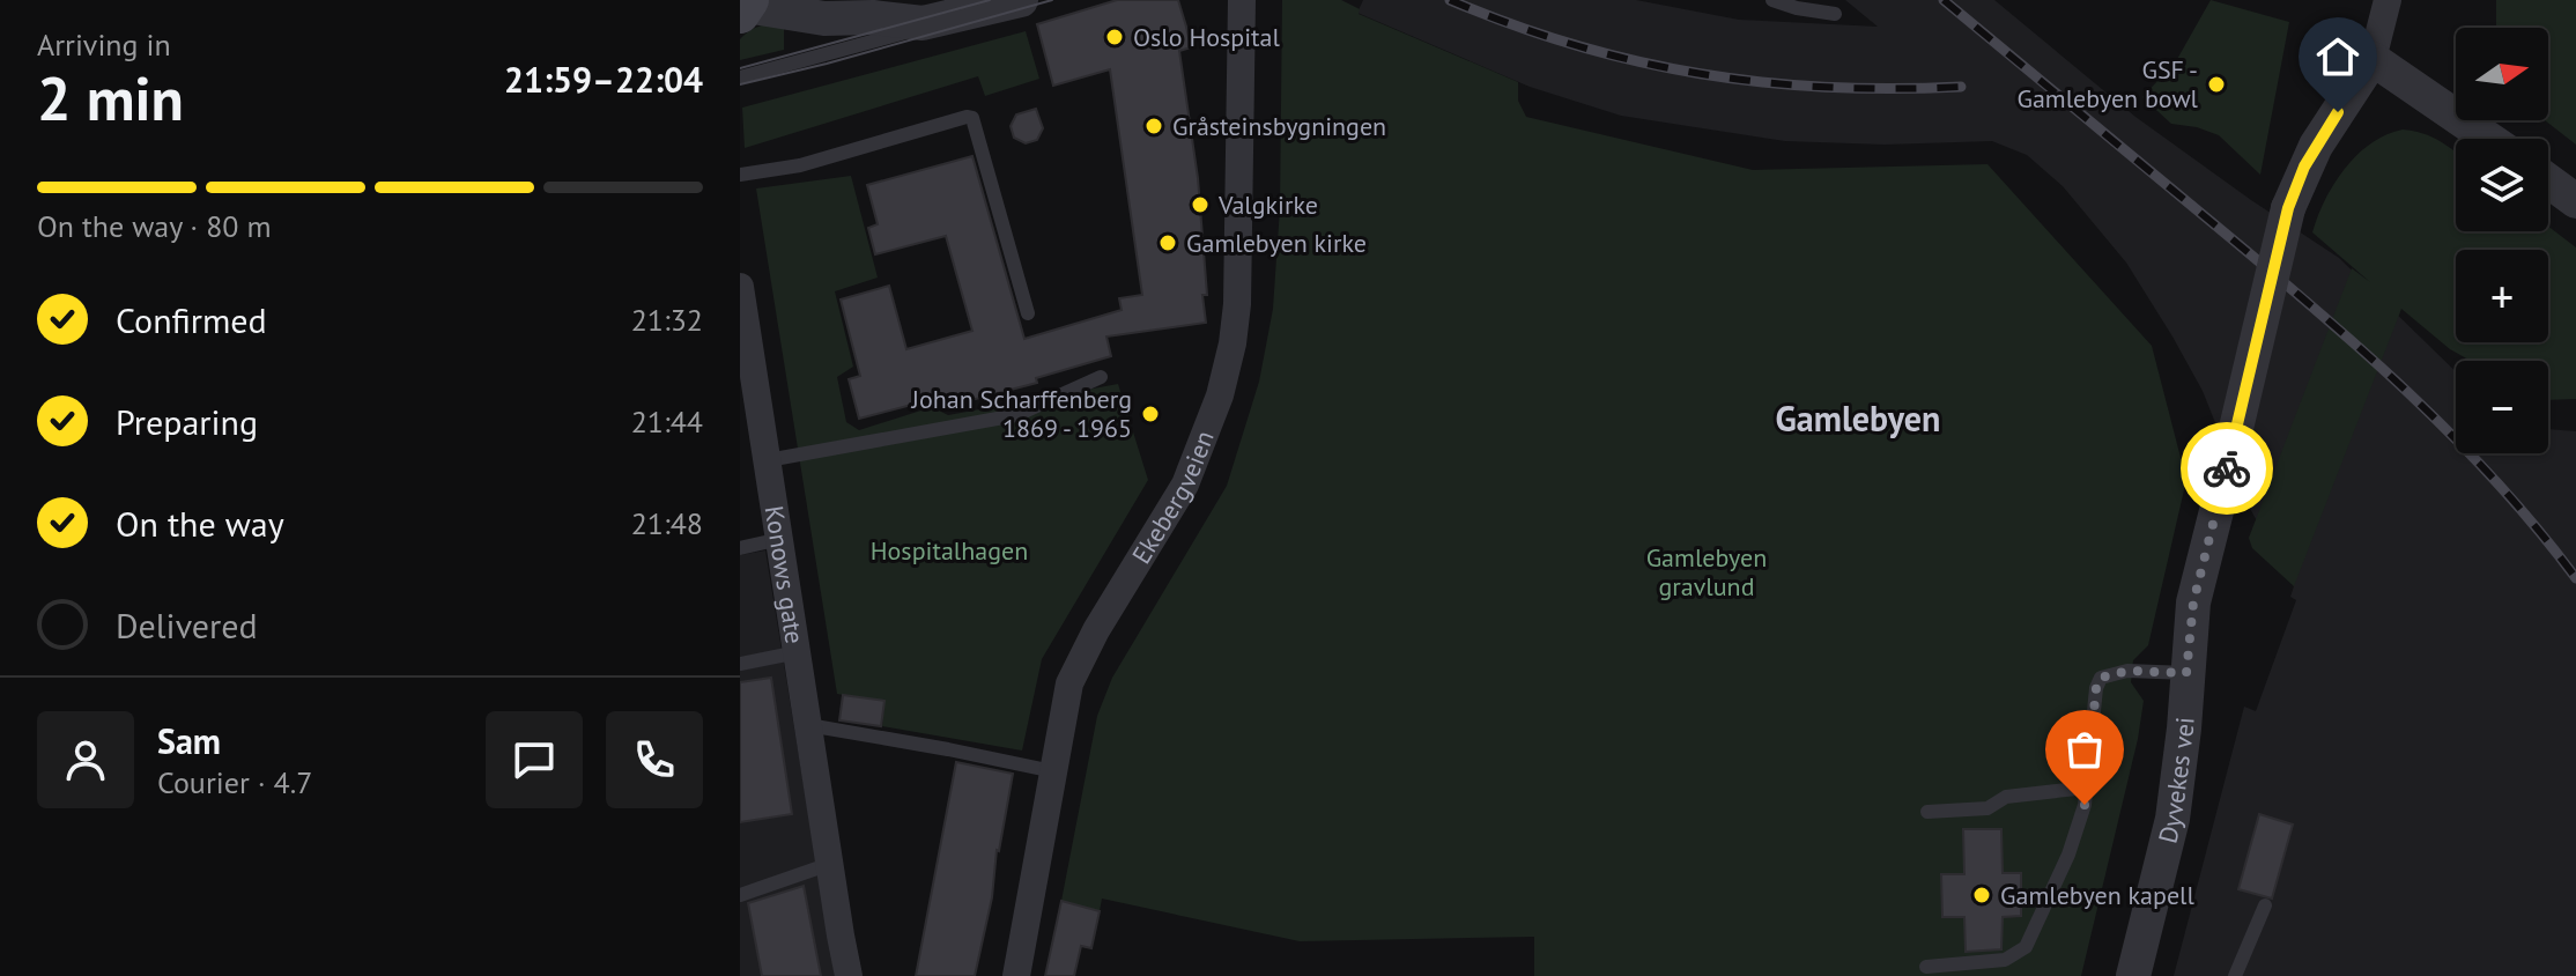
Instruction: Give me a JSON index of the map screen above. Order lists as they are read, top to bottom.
{
  "streets": {
    "street": ["Ekebergveien", "Konows gate", "Dyvekes vei"]
  },
  "districts": ["Gamlebyen"],
  "parks": ["Hospitalhagen", "Gamlebyen gravlund"],
  "places": [
    "Oslo Hospital",
    "GSF - Gamlebyen bowl",
    "Gråsteinsbygningen",
    "Valgkirke",
    "Gamlebyen kirke",
    "Johan Scharffenberg 1869 - 1965",
    "Gamlebyen kapell"
  ],
  "north": "right",
  "page": {
    "heading": ["2 min", "Arriving in", "21:59–22:04"],
    "panel": ["Sam", "Courier · 4.7"],
    "map_buttons": ["+", "−"],
    "bar": "On the way · 80 m",
    "list": [
      ["Confirmed", "21:32"],
      ["Preparing", "21:44"],
      ["On the way", "21:48"],
      "Delivered"
    ]
  }
}
